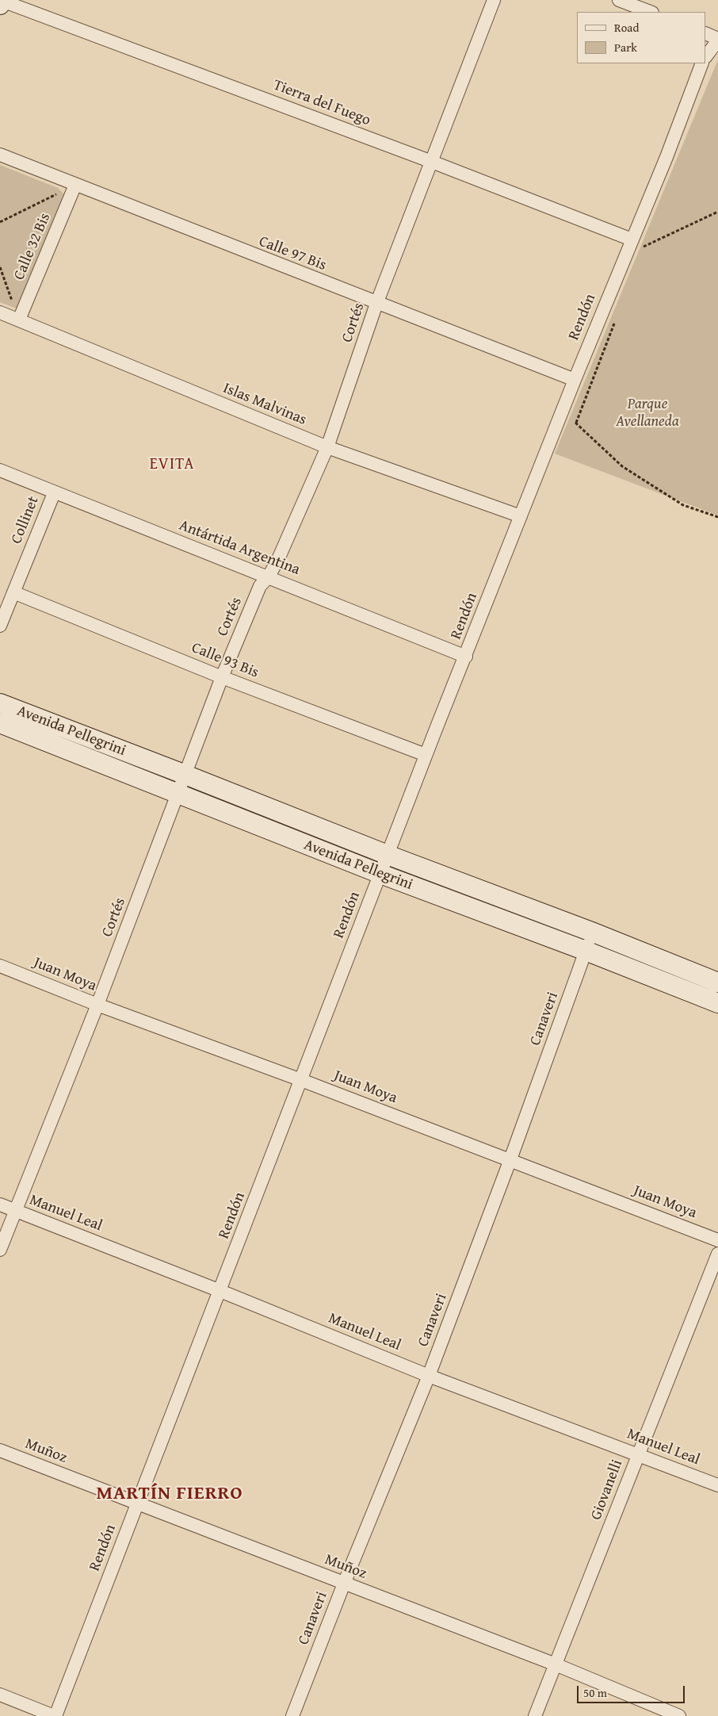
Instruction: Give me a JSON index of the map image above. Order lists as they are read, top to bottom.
{
  "streets": {
    "main road": ["Avenida Pellegrini"],
    "street": [
      "Tierra del Fuego",
      "Calle 32 Bis",
      "Calle 97 Bis",
      "Rendón",
      "Cortés",
      "Islas Malvinas",
      "Collinet",
      "Antártida Argentina",
      "Calle 93 Bis",
      "Juan Moya",
      "Canaveri",
      "Manuel Leal",
      "Muñoz",
      "Giovanelli"
    ]
  },
  "crossings": [
    ["Tierra del Fuego", "Rendón"],
    ["Tierra del Fuego", "Cortés"],
    ["Calle 32 Bis", "Calle 97 Bis"],
    ["Calle 32 Bis", "Islas Malvinas"],
    ["Calle 97 Bis", "Rendón"],
    ["Calle 97 Bis", "Cortés"],
    ["Rendón", "Islas Malvinas"],
    ["Rendón", "Antártida Argentina"],
    ["Rendón", "Calle 93 Bis"],
    ["Rendón", "Avenida Pellegrini"],
    ["Rendón", "Juan Moya"],
    ["Rendón", "Manuel Leal"],
    ["Rendón", "Muñoz"],
    ["Cortés", "Islas Malvinas"],
    ["Cortés", "Antártida Argentina"],
    ["Cortés", "Calle 93 Bis"],
    ["Cortés", "Avenida Pellegrini"],
    ["Cortés", "Juan Moya"],
    ["Cortés", "Manuel Leal"],
    ["Collinet", "Antártida Argentina"],
    ["Collinet", "Calle 93 Bis"],
    ["Avenida Pellegrini", "Canaveri"],
    ["Juan Moya", "Canaveri"],
    ["Canaveri", "Manuel Leal"],
    ["Canaveri", "Muñoz"],
    ["Manuel Leal", "Giovanelli"],
    ["Muñoz", "Giovanelli"]
  ],
  "districts": ["EVITA", "MARTÍN FIERRO"],
  "parks": ["Parque Avellaneda"],
  "legend": ["Road", "Park"],
  "scale_bar": "50 m"
}
